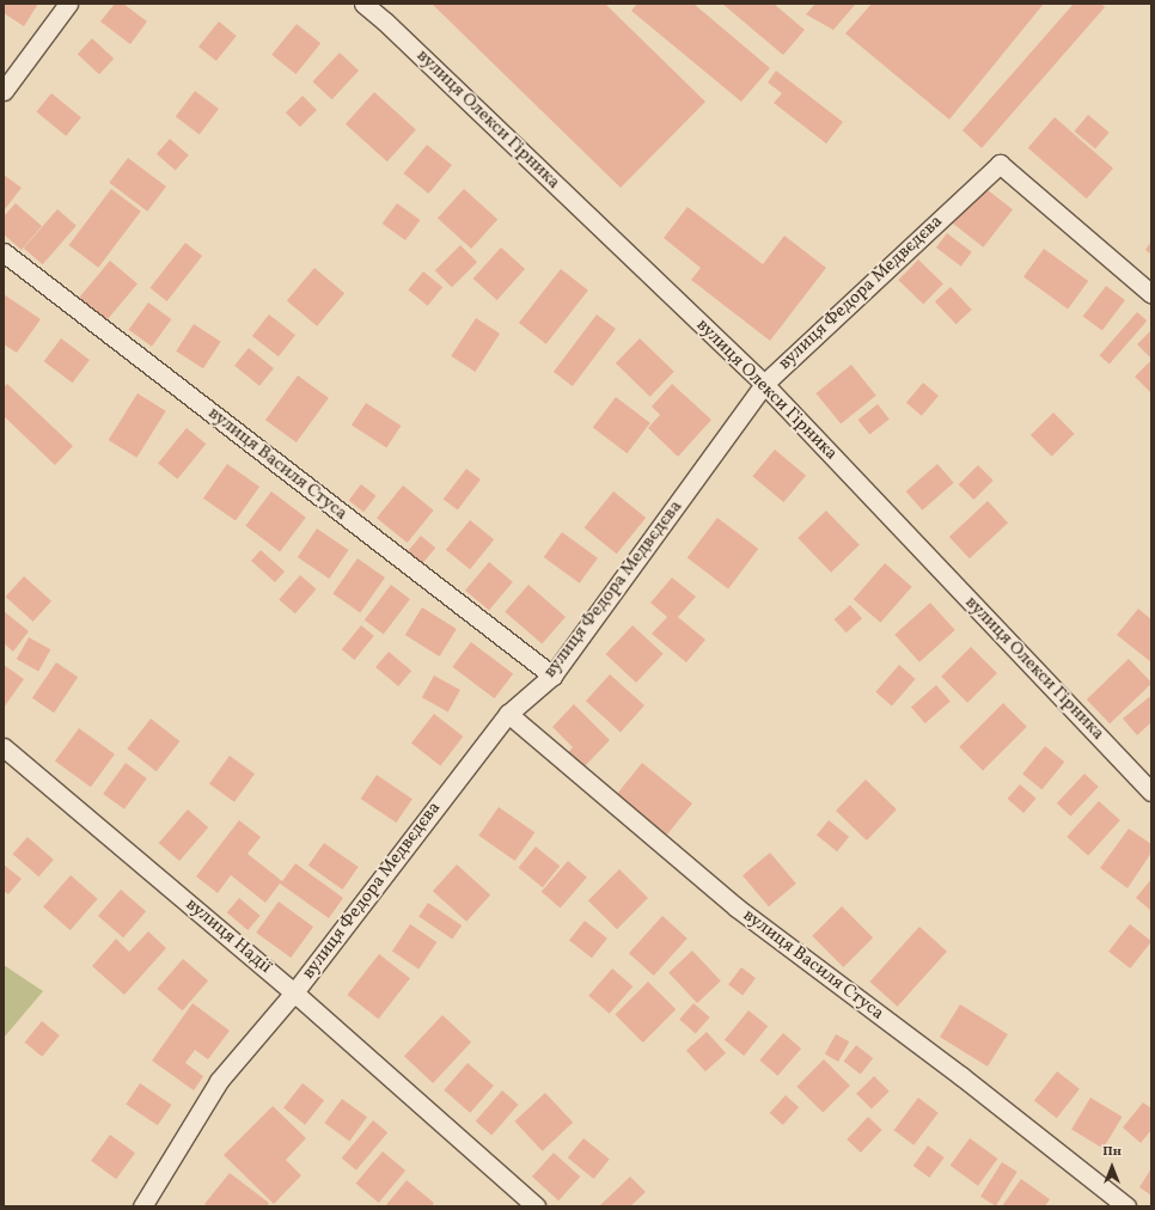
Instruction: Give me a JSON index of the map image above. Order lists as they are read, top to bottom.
{
  "streets": {
    "street": [
      "вулиця Олекси Гірника",
      "вулиця Федора Медвєдєва",
      "вулиця Василя Стуса",
      "вулиця Надії"
    ]
  },
  "crossings": [
    ["вулиця Олекси Гірника", "вулиця Федора Медвєдєва"],
    ["вулиця Федора Медвєдєва", "вулиця Василя Стуса"],
    ["вулиця Федора Медвєдєва", "вулиця Надії"]
  ],
  "north": "top"
}
